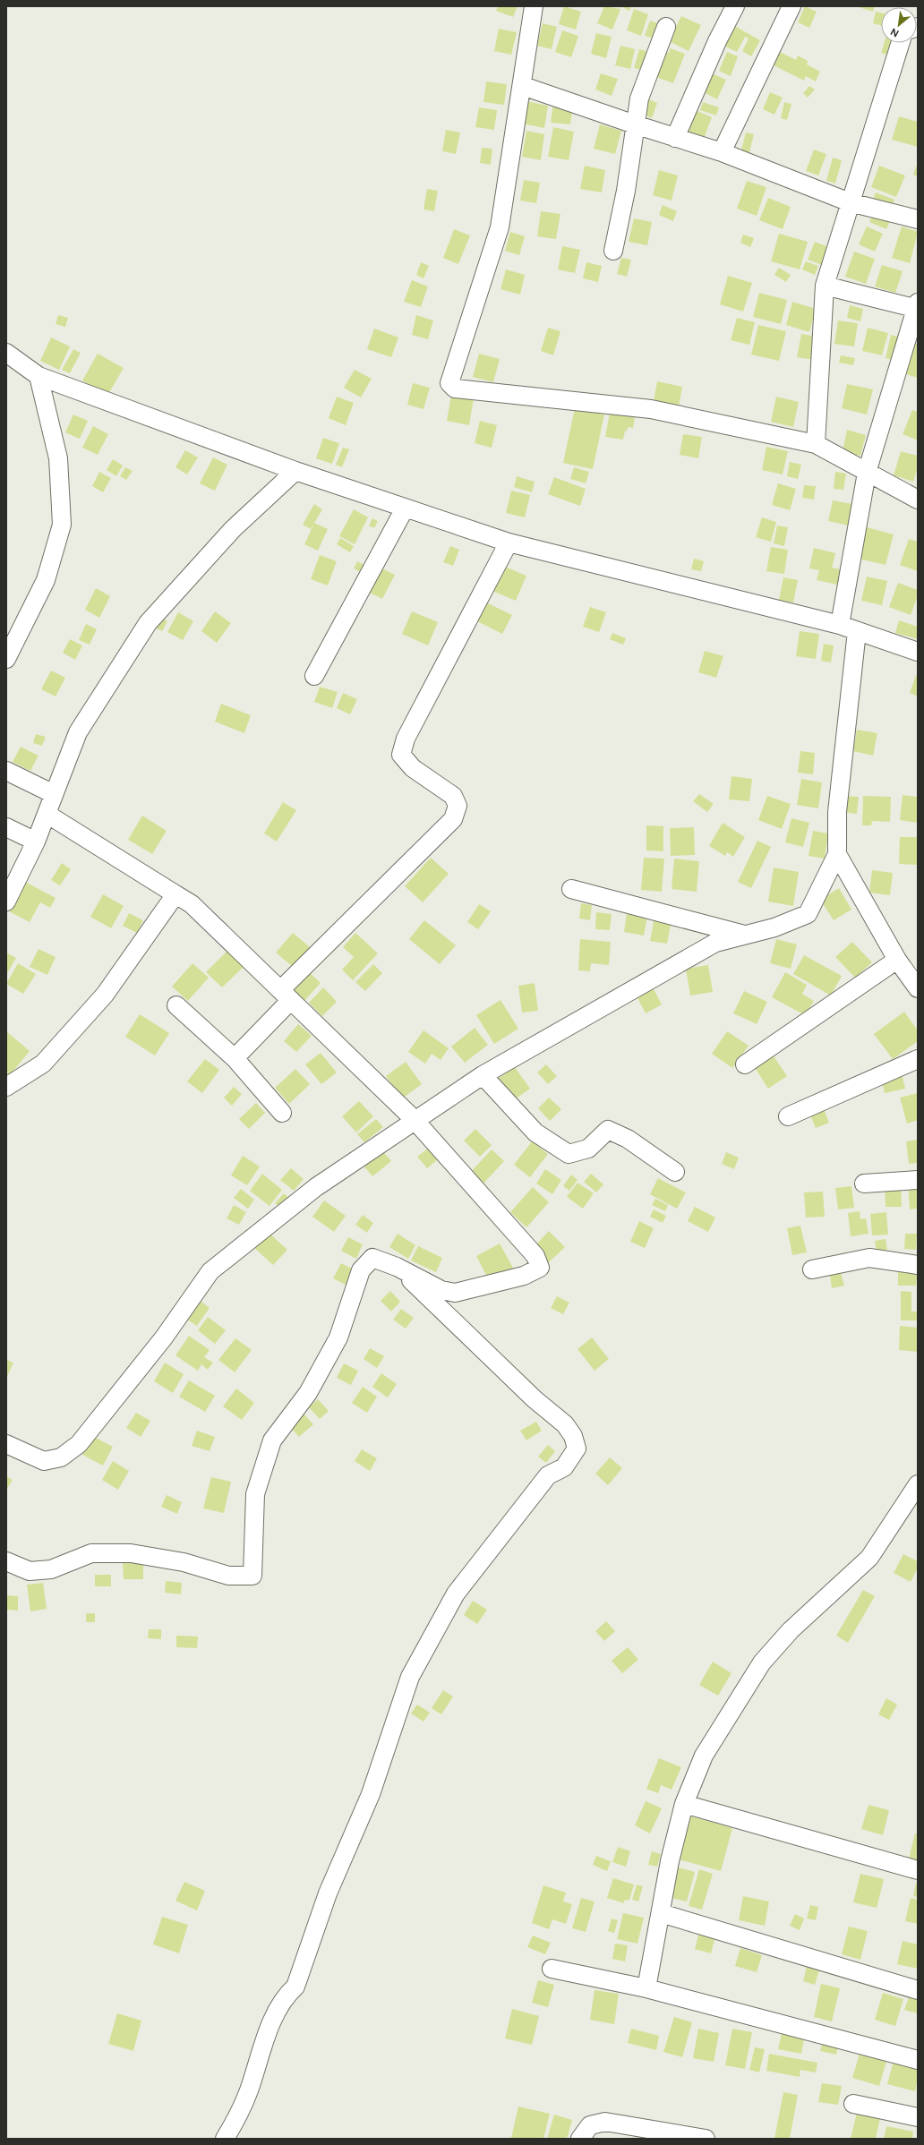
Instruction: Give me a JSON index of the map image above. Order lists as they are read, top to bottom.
{
  "north": "bottom left"
}
